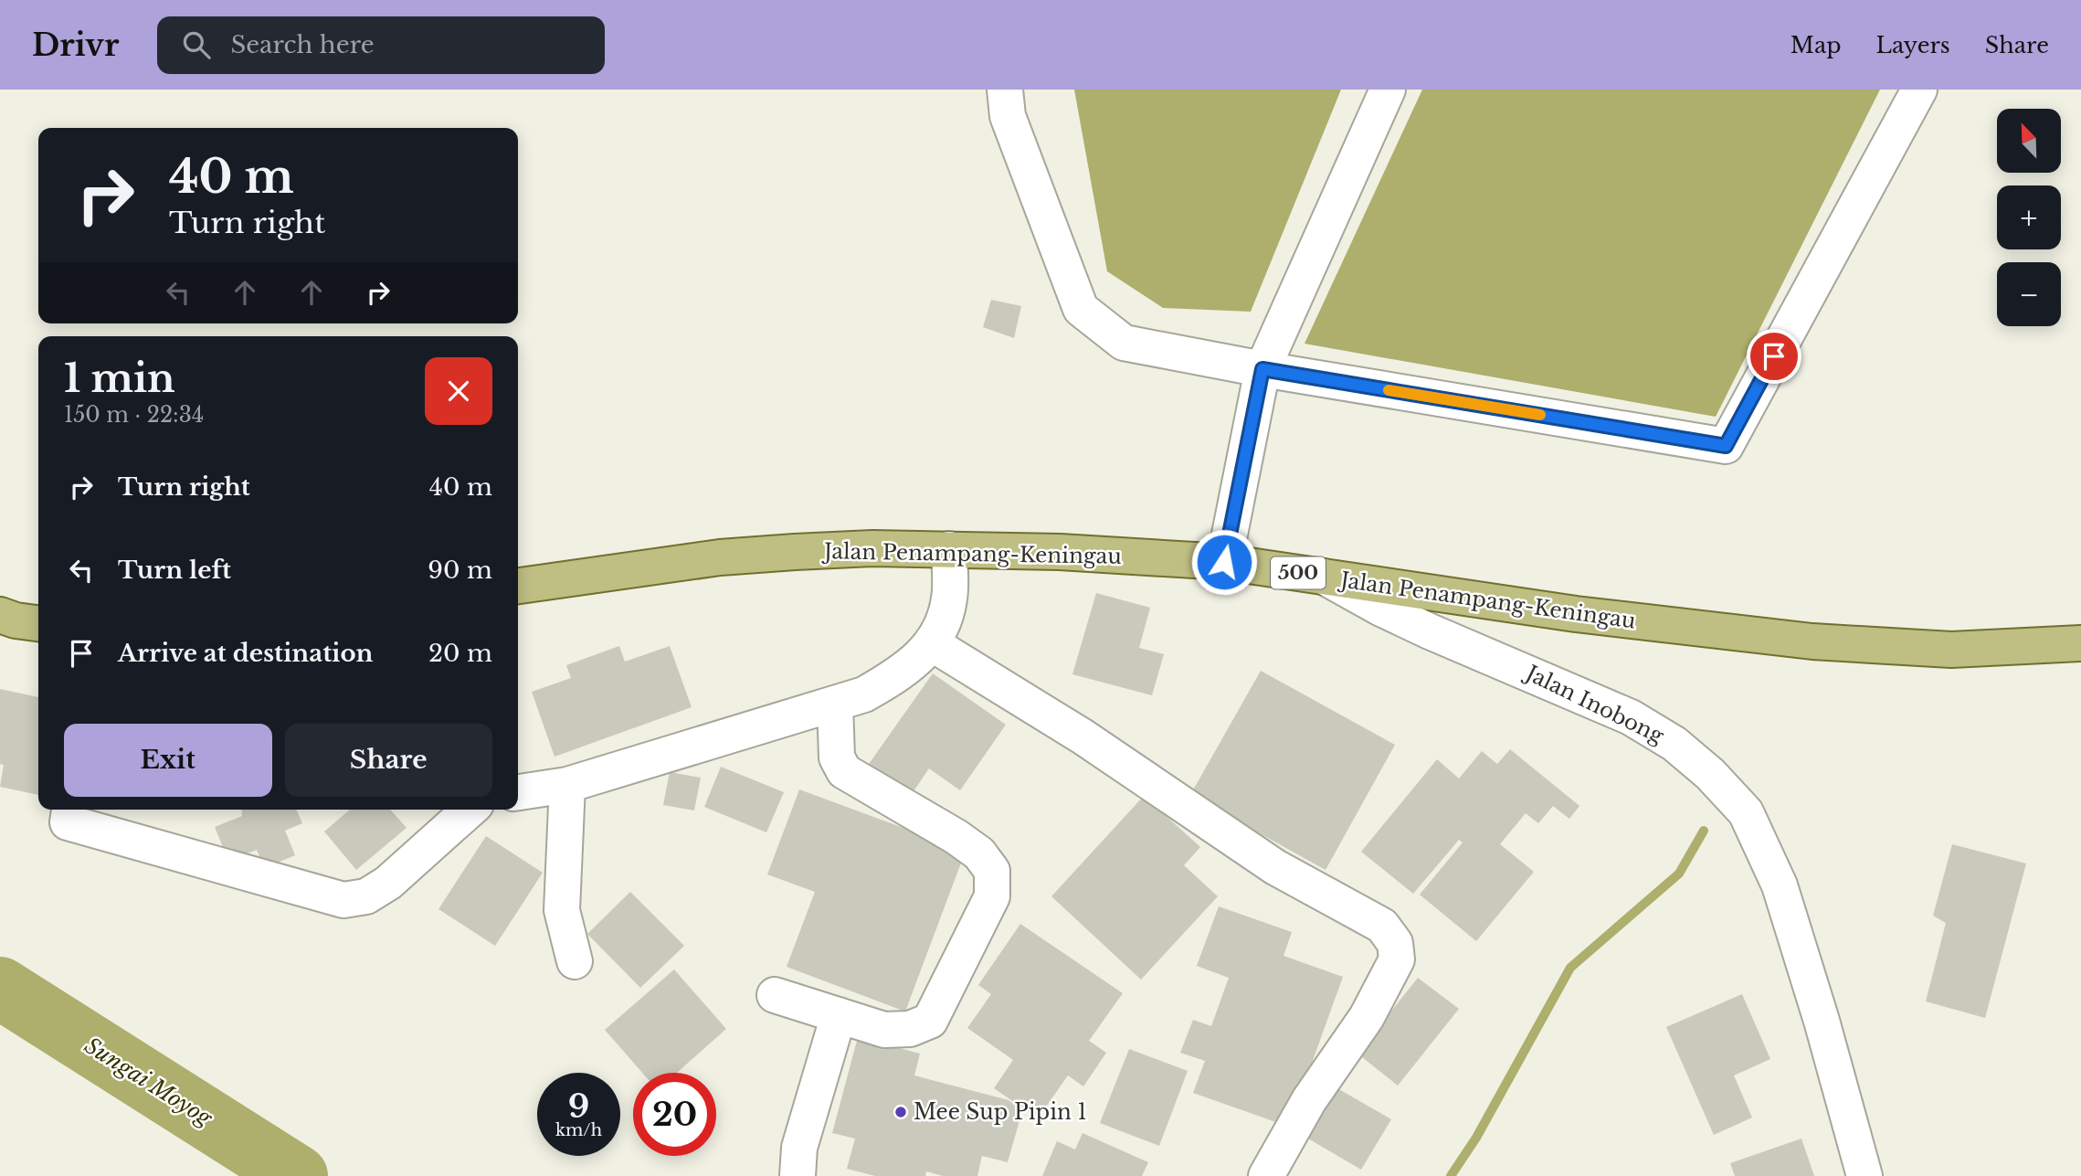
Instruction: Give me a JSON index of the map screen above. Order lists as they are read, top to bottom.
{
  "streets": {
    "main road": ["Jalan Penampang-Keningau", "500"],
    "street": ["Jalan Inobong"]
  },
  "crossings": [
    ["Jalan Penampang-Keningau", "Jalan Inobong"]
  ],
  "water": ["Sungai Moyog"],
  "places": ["Mee Sup Pipin 1"],
  "north": "top left",
  "page": {
    "header": "Drivr",
    "search": "Search here",
    "nav": ["Map", "Layers", "Share"],
    "map_buttons": ["+", "−"],
    "turn": ["40 m", "Turn right"],
    "heading": ["1 min", "150 m · 22:34"],
    "list": [
      {
        "name": "Turn right",
        "value": "40 m"
      },
      {
        "name": "Turn left",
        "value": "90 m"
      },
      {
        "name": "Arrive at destination",
        "value": "20 m"
      }
    ],
    "buttons": ["Exit", "Share"],
    "speed": "9 km/h",
    "limit": "20"
  }
}
